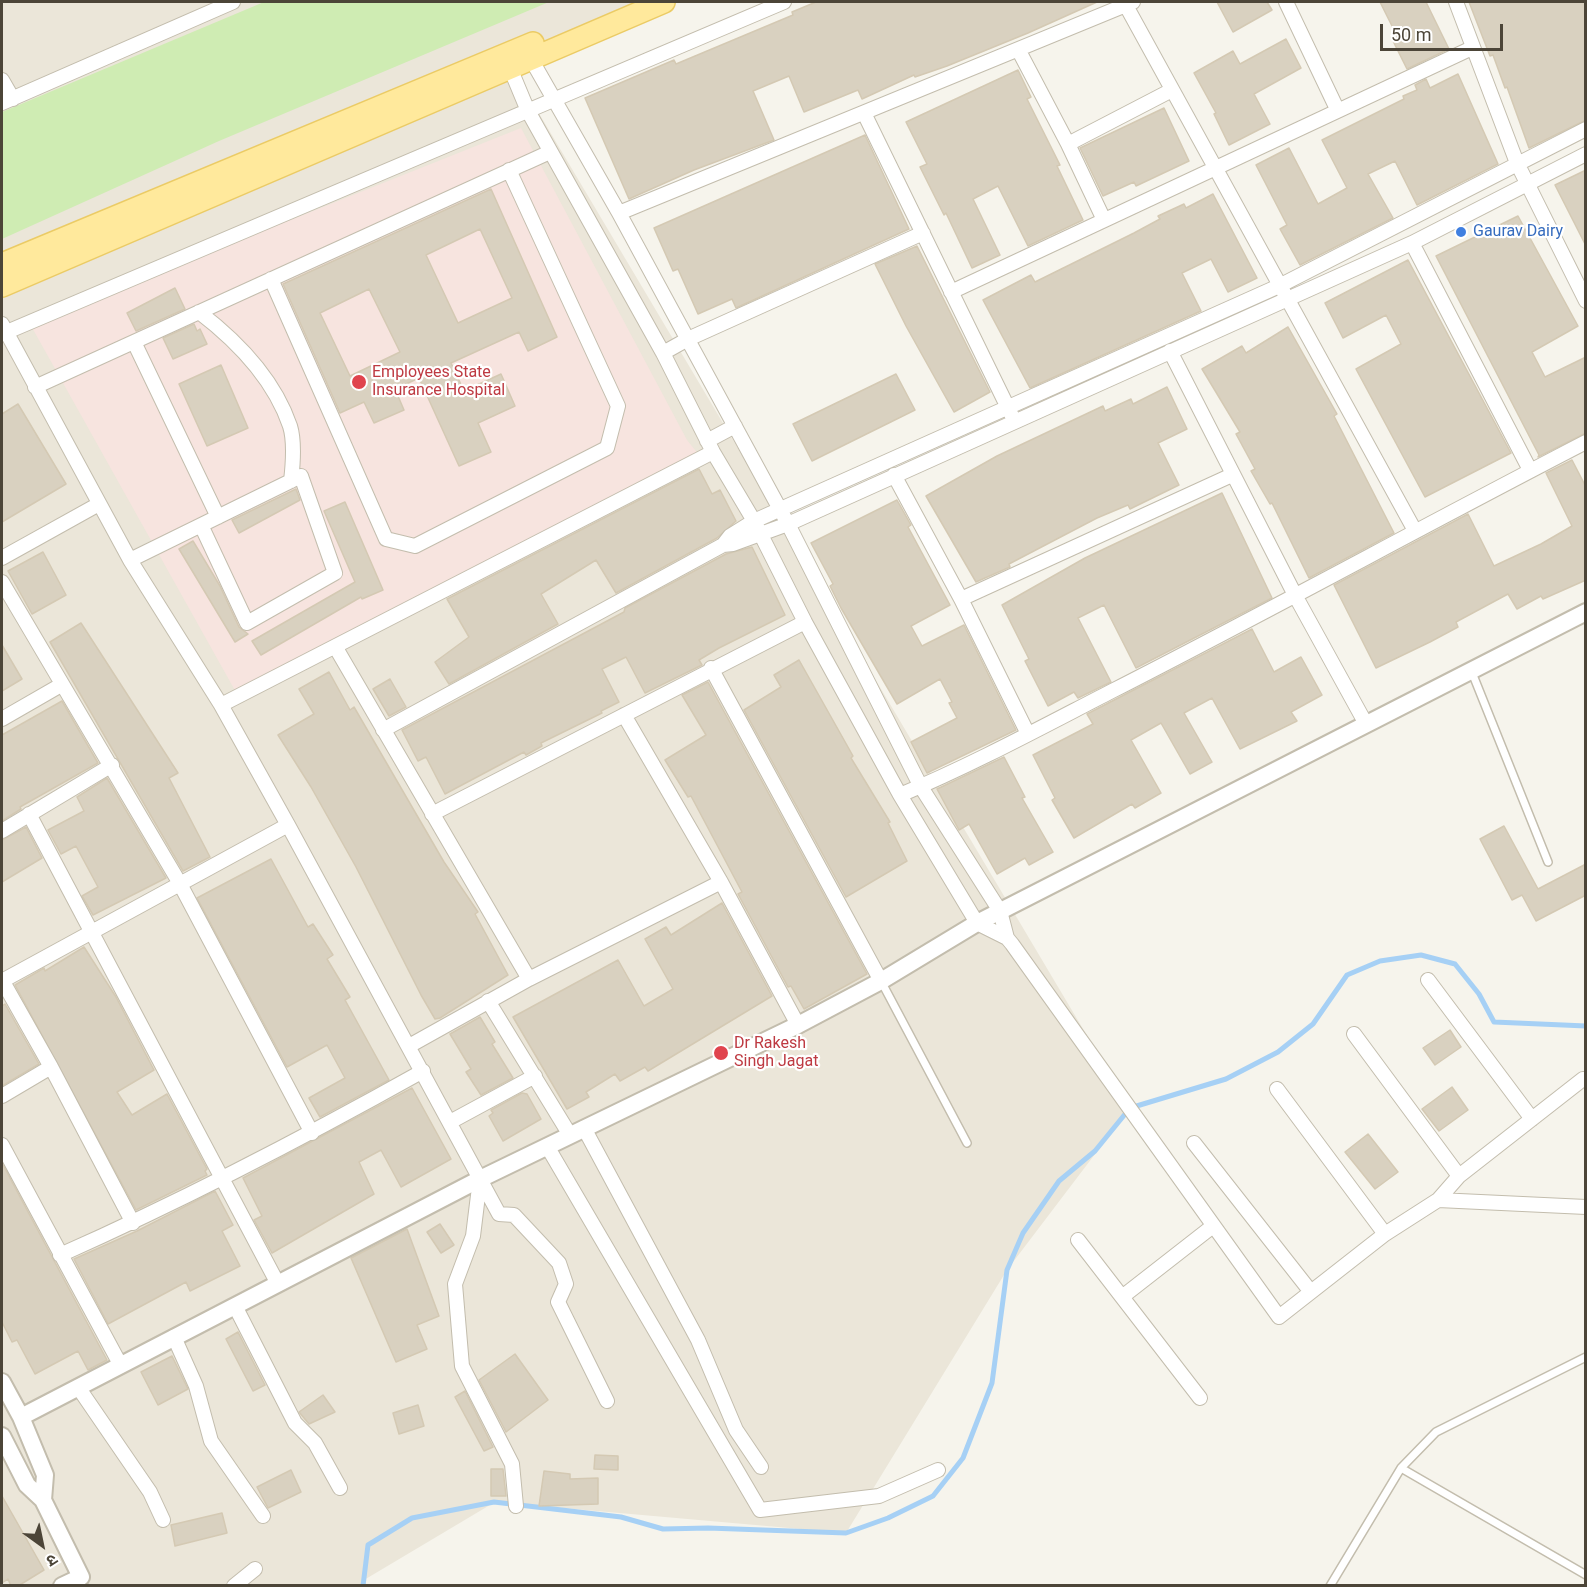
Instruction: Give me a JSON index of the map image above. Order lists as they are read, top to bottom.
{
  "places": ["Gaurav Dairy", "Employees State Insurance Hospital", "Dr Rakesh Singh Jagat"],
  "scale_bar": "50 m",
  "north": "bottom right"
}
